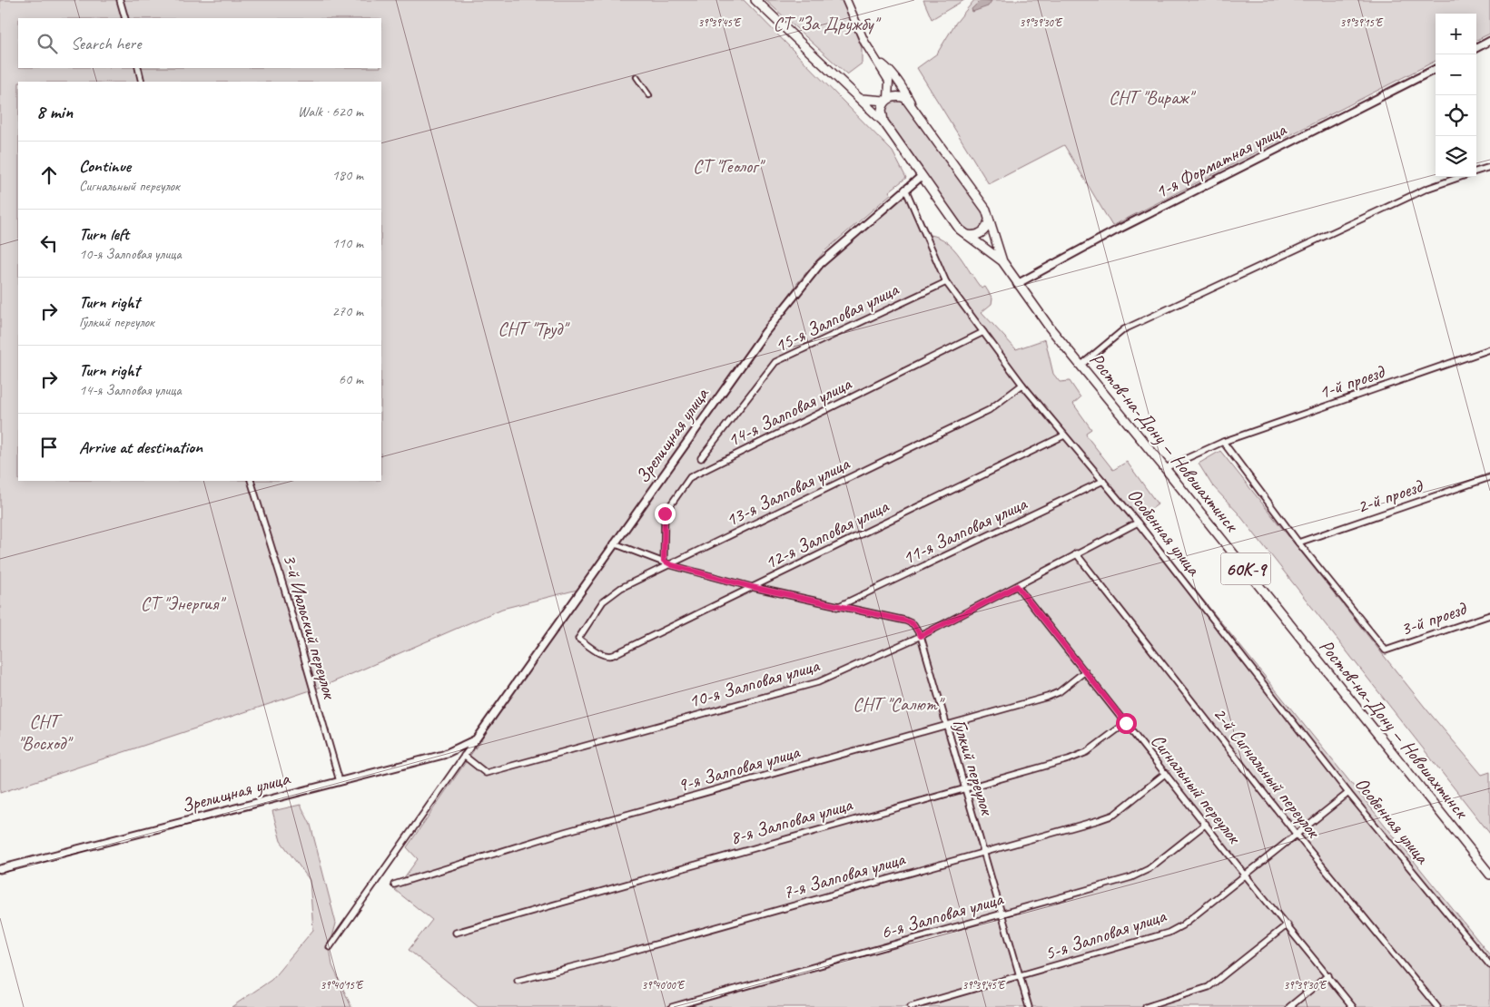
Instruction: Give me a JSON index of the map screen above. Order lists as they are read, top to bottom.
{
  "streets": {
    "main road": ["Ростов-на-Дону — Новошахтинск", "60К-9"],
    "street": [
      "1-я Форматная улица",
      "15-я Залповая улица",
      "1-й проезд",
      "14-я Залповая улица",
      "Зрелищная улица",
      "13-я Залповая улица",
      "2-й проезд",
      "11-я Залповая улица",
      "Особенная улица",
      "12-я Залповая улица",
      "3-й проезд",
      "3-й Июльский переулок",
      "10-я Залповая улица",
      "Гулкий переулок",
      "9-я Залповая улица",
      "2-й Сигнальный переулок",
      "Сигнальный переулок",
      "8-я Залповая улица",
      "7-я Залповая улица",
      "6-я Залповая улица",
      "5-я Залповая улица"
    ]
  },
  "crossings": [
    ["1-я Форматная улица", "Ростов-на-Дону — Новошахтинск"],
    ["15-я Залповая улица", "Особенная улица"],
    ["1-й проезд", "Ростов-на-Дону — Новошахтинск"],
    ["14-я Залповая улица", "Особенная улица"],
    ["14-я Залповая улица", "Гулкий переулок"],
    ["Зрелищная улица", "Особенная улица"],
    ["Зрелищная улица", "3-й Июльский переулок"],
    ["Зрелищная улица", "10-я Залповая улица"],
    ["Зрелищная улица", "Гулкий переулок"],
    ["13-я Залповая улица", "Особенная улица"],
    ["13-я Залповая улица", "12-я Залповая улица"],
    ["13-я Залповая улица", "Гулкий переулок"],
    ["2-й проезд", "3-й проезд"],
    ["11-я Залповая улица", "Особенная улица"],
    ["11-я Залповая улица", "Гулкий переулок"],
    ["Особенная улица", "12-я Залповая улица"],
    ["Особенная улица", "10-я Залповая улица"],
    ["Особенная улица", "5-я Залповая улица"],
    ["12-я Залповая улица", "Гулкий переулок"],
    ["10-я Залповая улица", "Гулкий переулок"],
    ["10-я Залповая улица", "2-й Сигнальный переулок"],
    ["10-я Залповая улица", "Сигнальный переулок"],
    ["Гулкий переулок", "9-я Залповая улица"],
    ["Гулкий переулок", "8-я Залповая улица"],
    ["Гулкий переулок", "7-я Залповая улица"],
    ["Гулкий переулок", "6-я Залповая улица"],
    ["Гулкий переулок", "5-я Залповая улица"],
    ["9-я Залповая улица", "Сигнальный переулок"],
    ["2-й Сигнальный переулок", "5-я Залповая улица"],
    ["Сигнальный переулок", "8-я Залповая улица"],
    ["Сигнальный переулок", "7-я Залповая улица"],
    ["Сигнальный переулок", "6-я Залповая улица"],
    ["Сигнальный переулок", "5-я Залповая улица"]
  ],
  "parks": [
    "СТ \"За Дружбу\"",
    "СНТ \"Вираж\"",
    "СТ \"Геолог\"",
    "СНТ \"Труд\"",
    "СТ \"Энергия\"",
    "СНТ \"Салют\"",
    "СНТ \"Восход\""
  ],
  "page": {
    "map_buttons": ["+", "−"],
    "search": "Search here",
    "heading": ["8 min", "Walk · 620 m"],
    "list": [
      ["Continue", "Сигнальный переулок", "180 m"],
      ["Turn left", "10-я Залповая улица", "110 m"],
      ["Turn right", "Гулкий переулок", "270 m"],
      ["Turn right", "14-я Залповая улица", "60 m"],
      "Arrive at destination"
    ]
  },
  "coordinates": [
    "39°39'45\"E",
    "39°39'30\"E",
    "39°39'15\"E",
    "39°40'15\"E",
    "39°40'00\"E"
  ]
}
